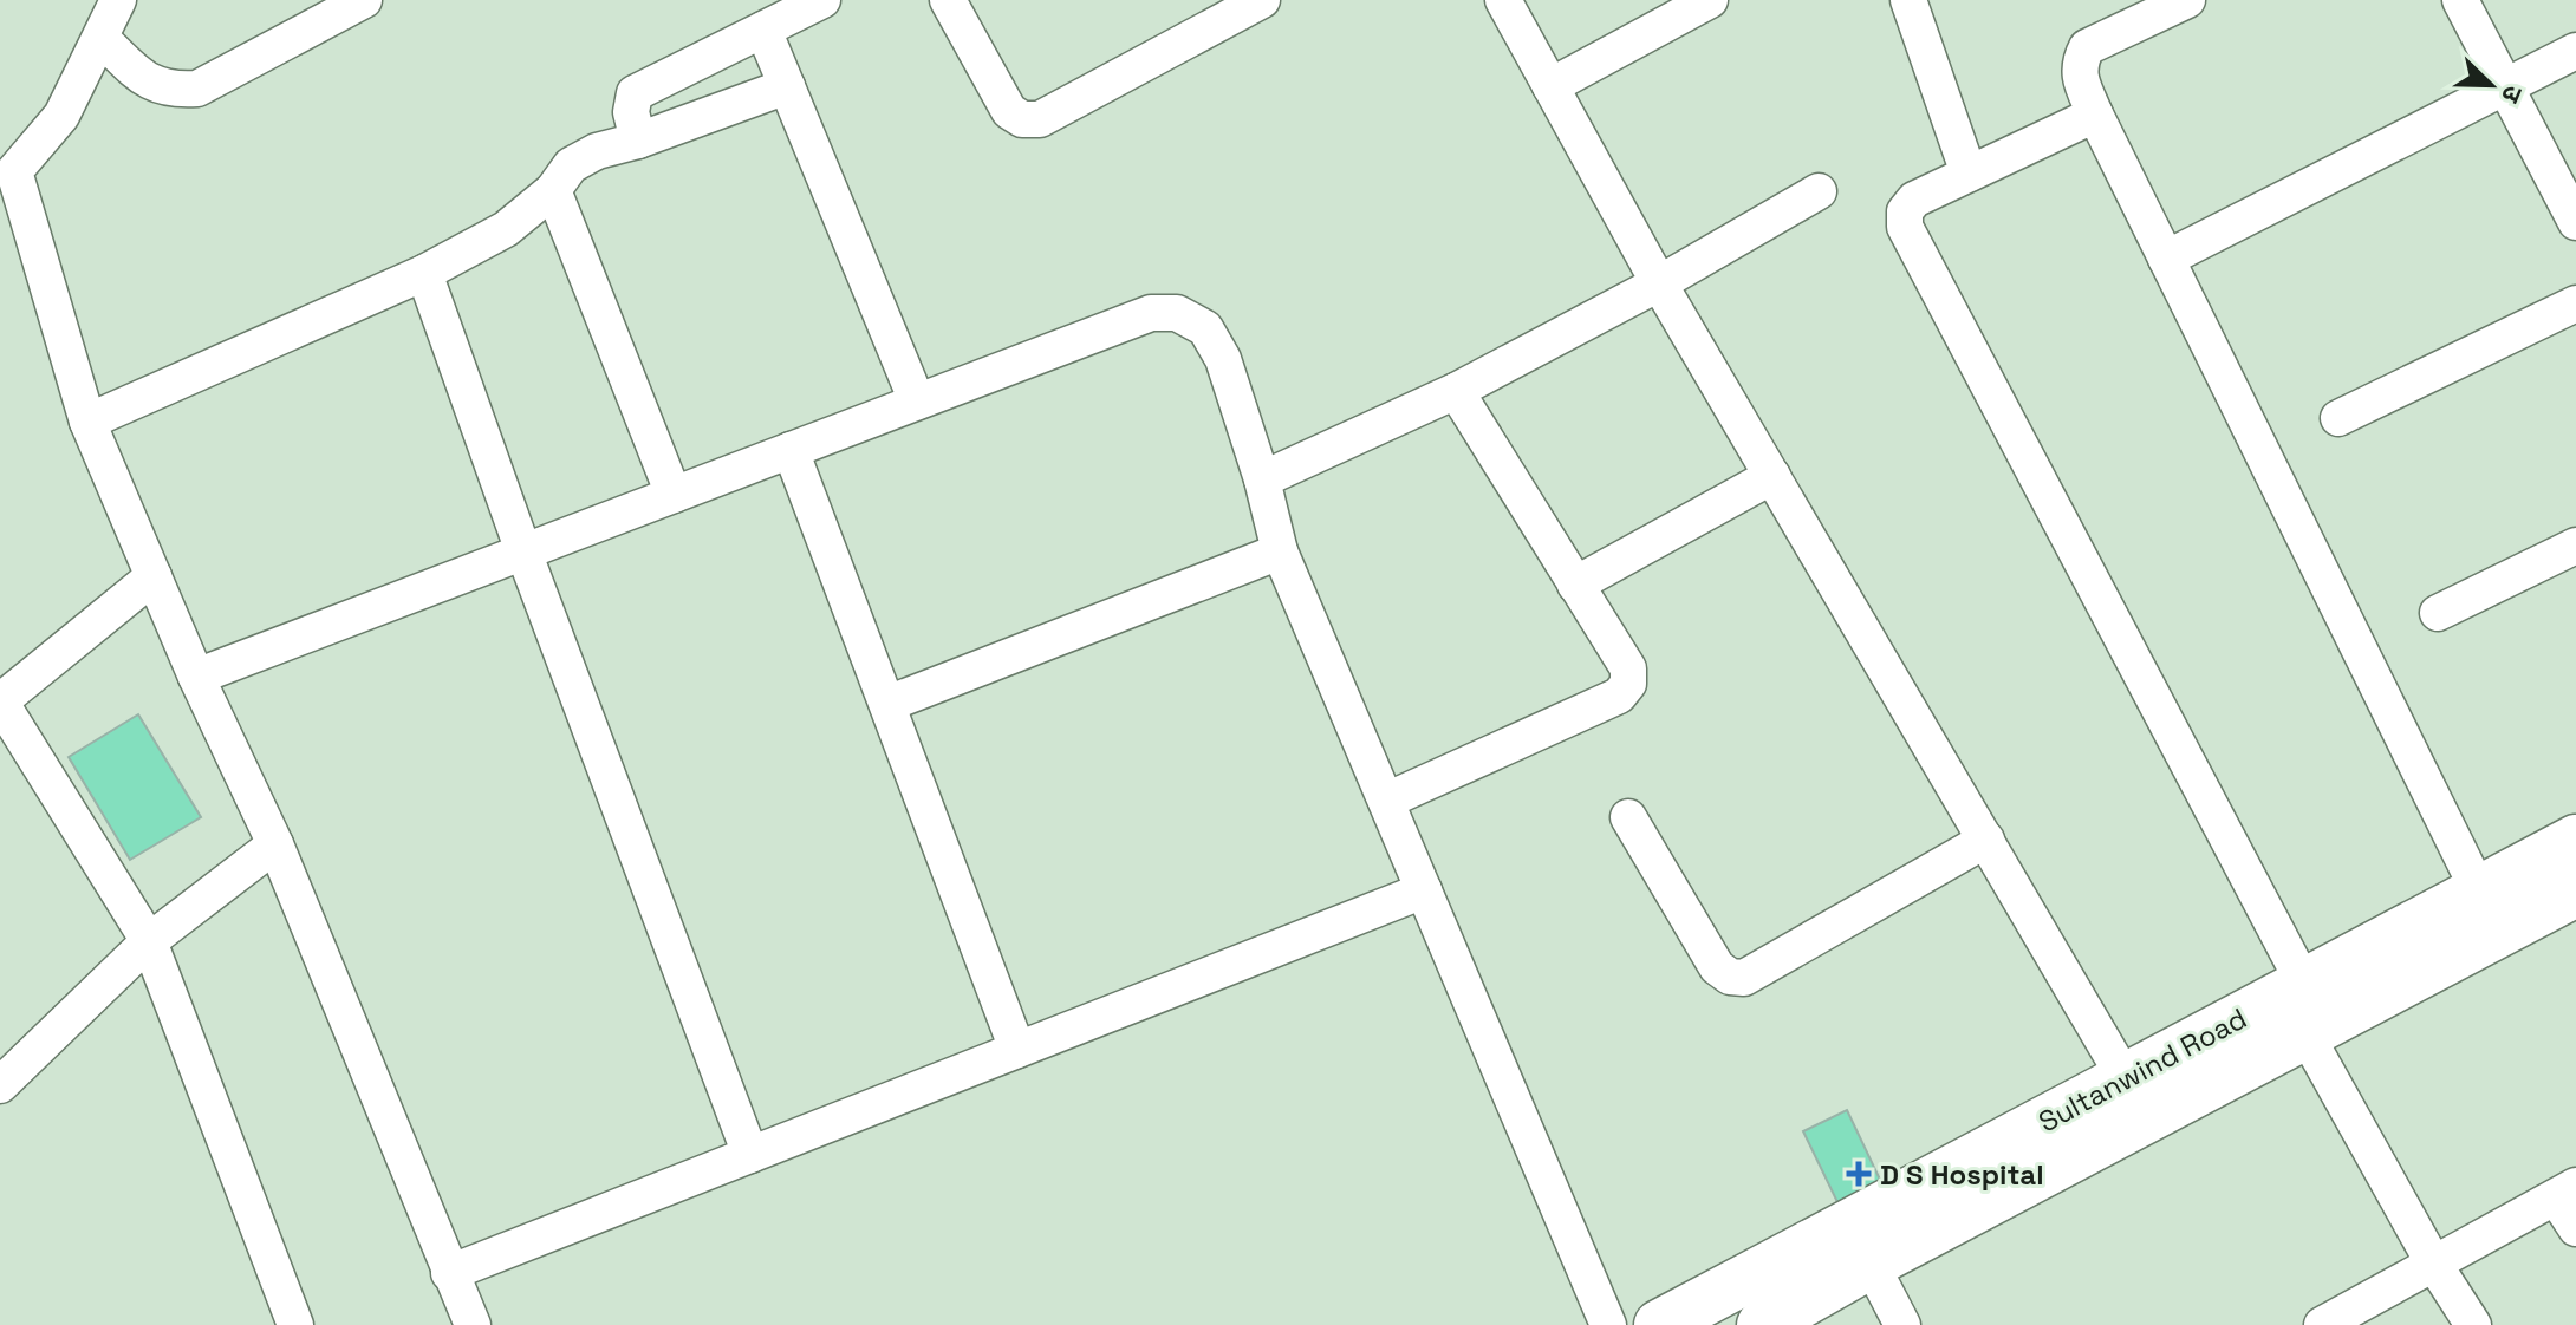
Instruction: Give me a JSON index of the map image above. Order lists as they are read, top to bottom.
{
  "streets": {
    "main road": ["Sultanwind Road"]
  },
  "places": {
    "health": ["D S Hospital"]
  },
  "north": "bottom right"
}
